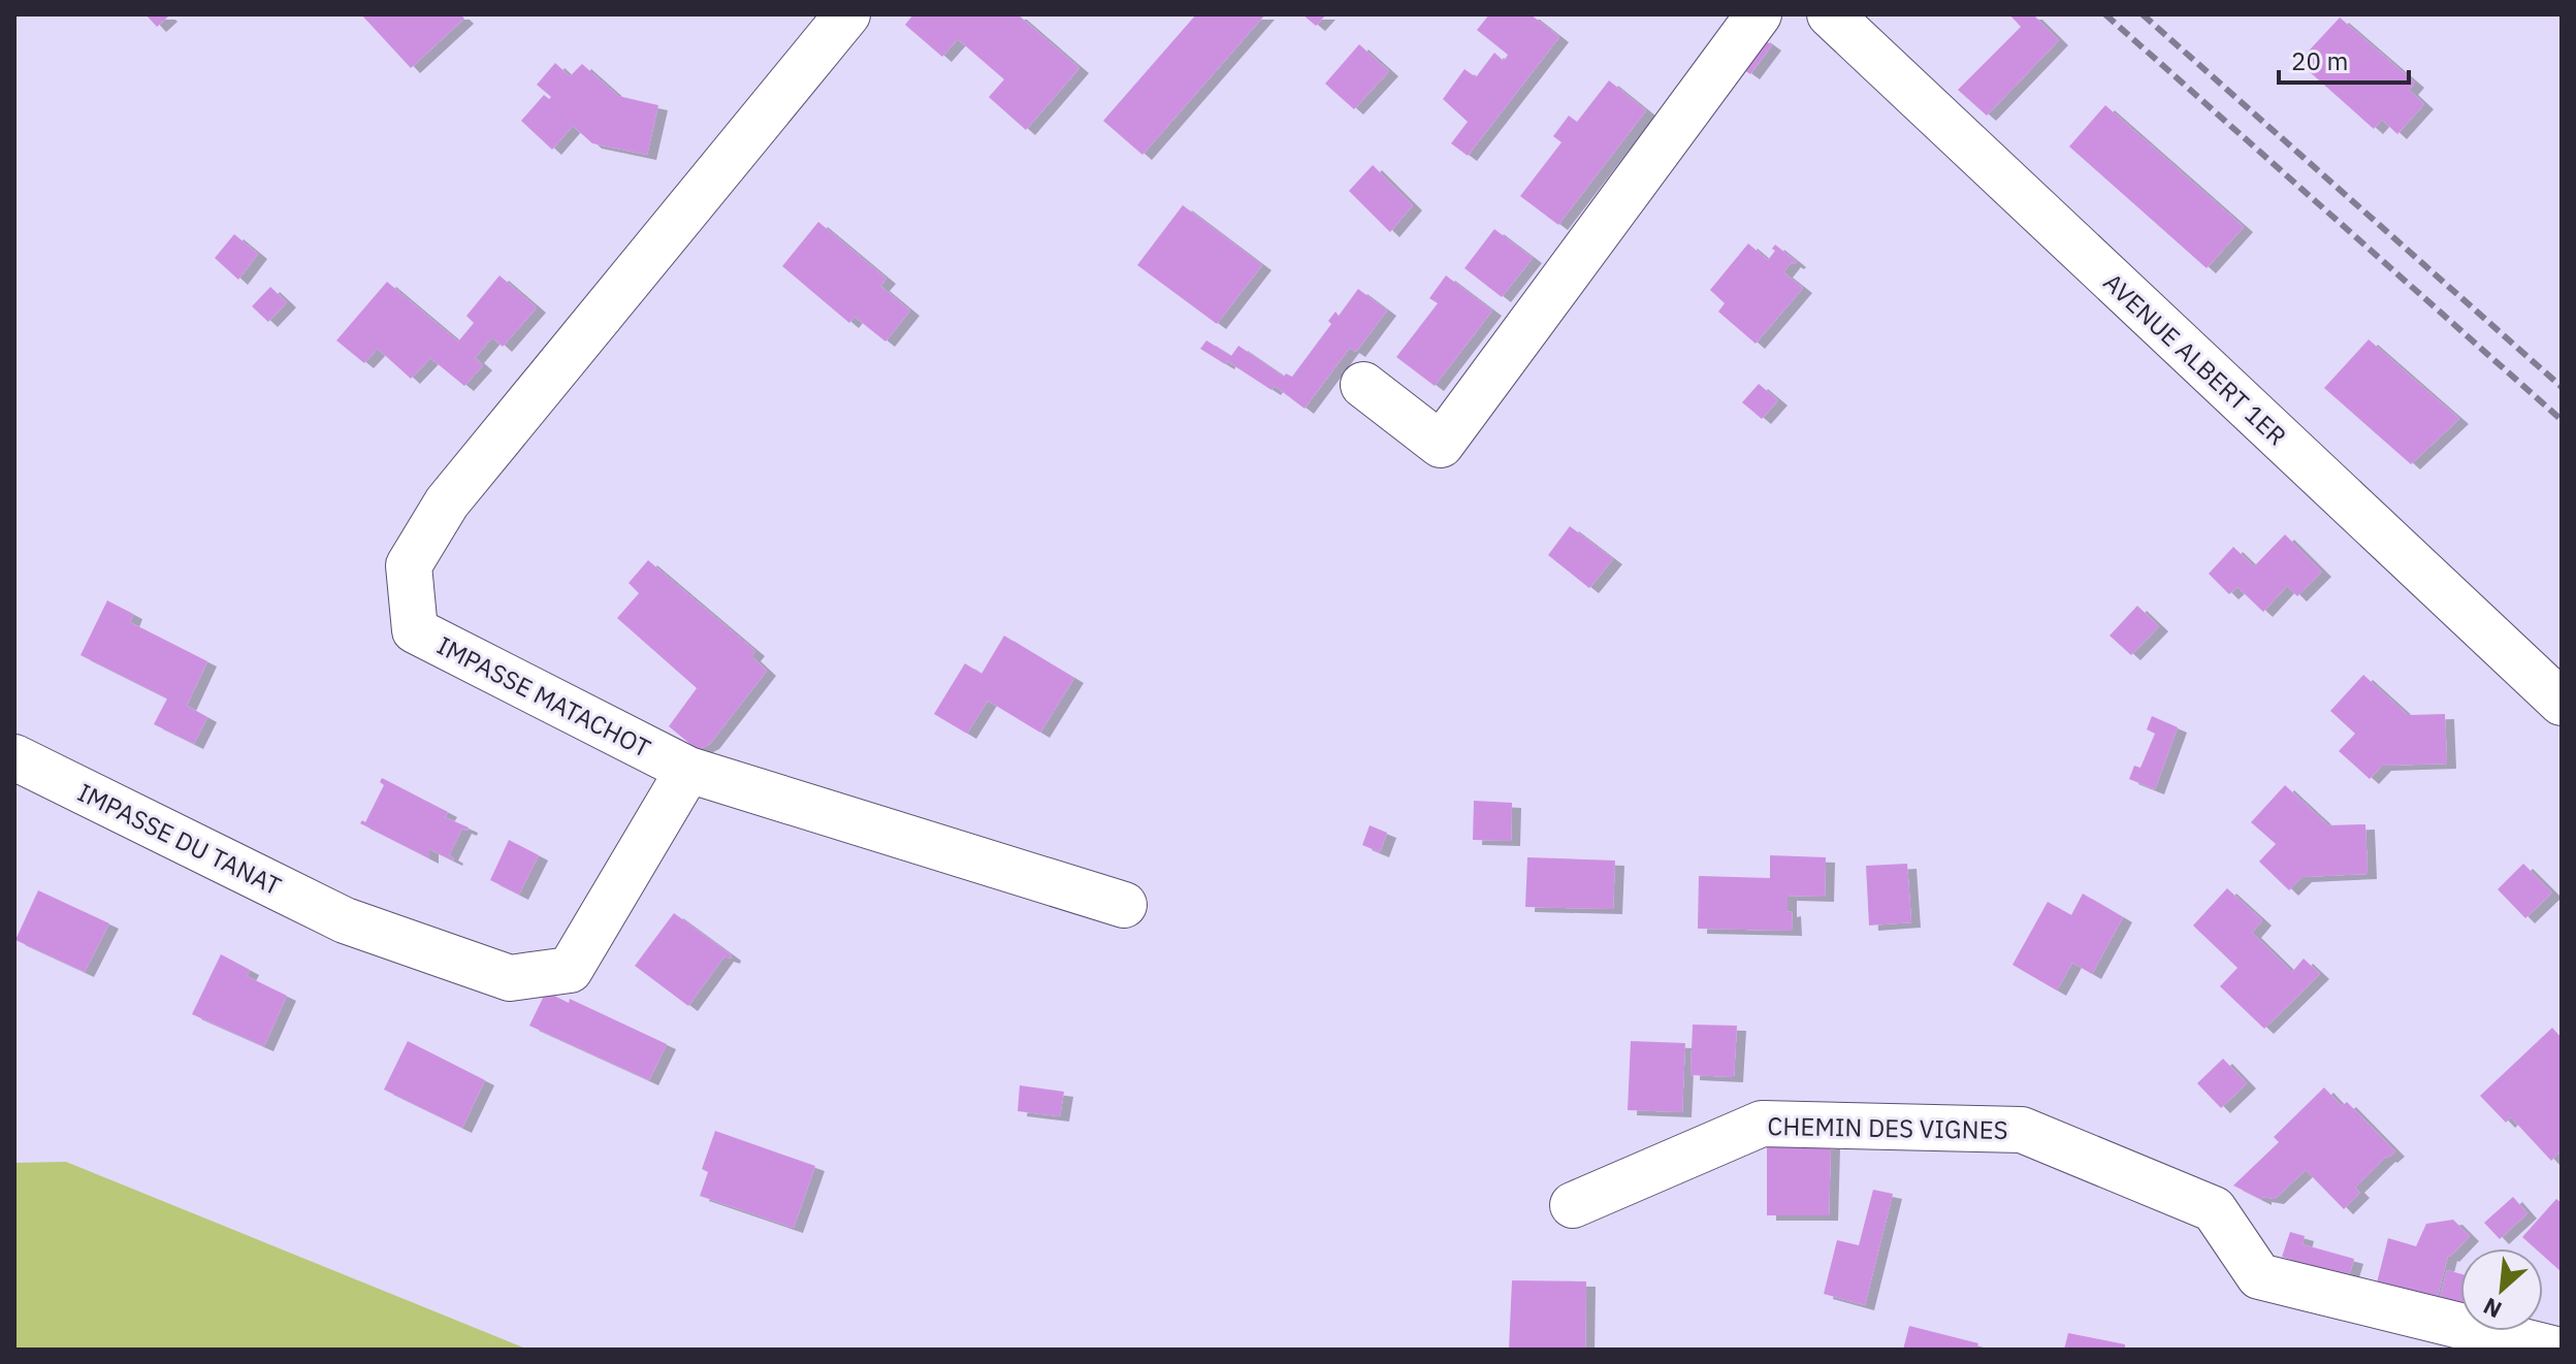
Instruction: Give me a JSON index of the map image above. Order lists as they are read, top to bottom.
{
  "streets": {
    "street": [
      "AVENUE ALBERT 1ER",
      "IMPASSE MATACHOT",
      "IMPASSE DU TANAT",
      "CHEMIN DES VIGNES"
    ]
  },
  "crossings": [
    ["IMPASSE MATACHOT", "IMPASSE DU TANAT"]
  ],
  "scale_bar": "20 m",
  "north": "bottom left"
}
